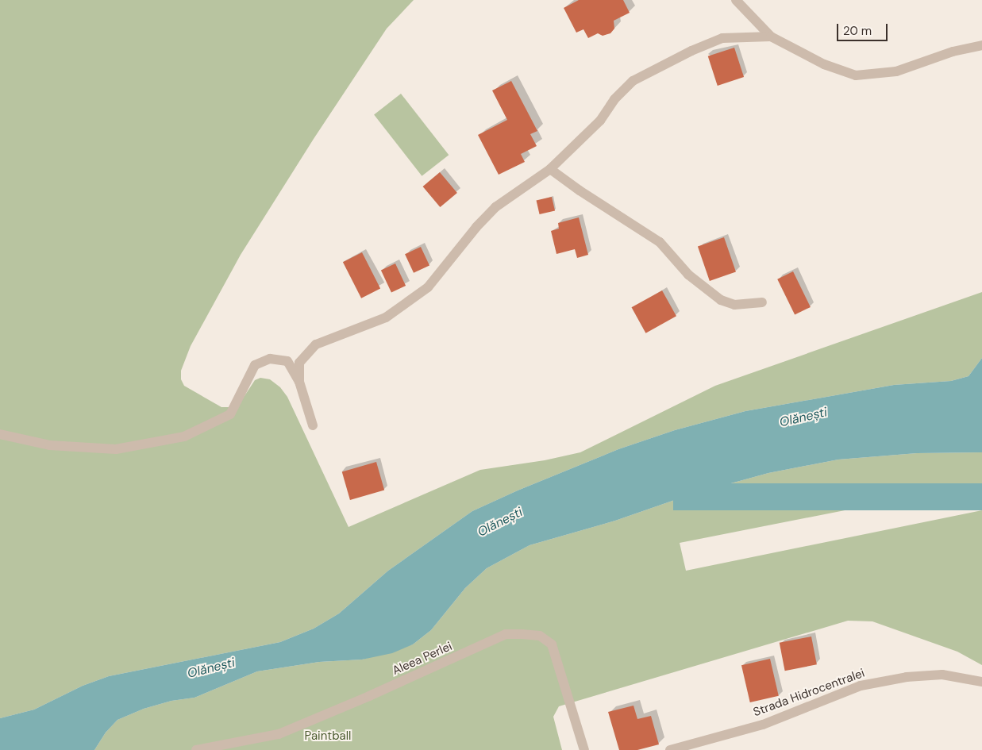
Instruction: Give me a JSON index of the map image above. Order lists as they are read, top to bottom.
{
  "streets": {
    "street": ["Aleea Perlei", "Strada Hidrocentralei"]
  },
  "water": ["Olănești"],
  "parks": ["Paintball"],
  "scale_bar": "20 m"
}
